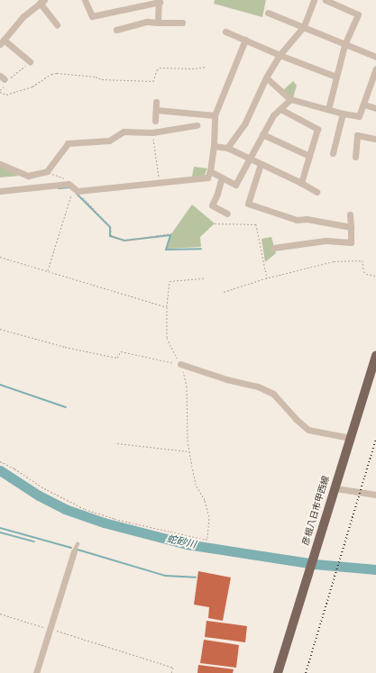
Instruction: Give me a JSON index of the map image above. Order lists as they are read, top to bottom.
{
  "streets": {
    "main road": ["彦根八日市甲西線"]
  },
  "water": ["蛇砂川"]
}
